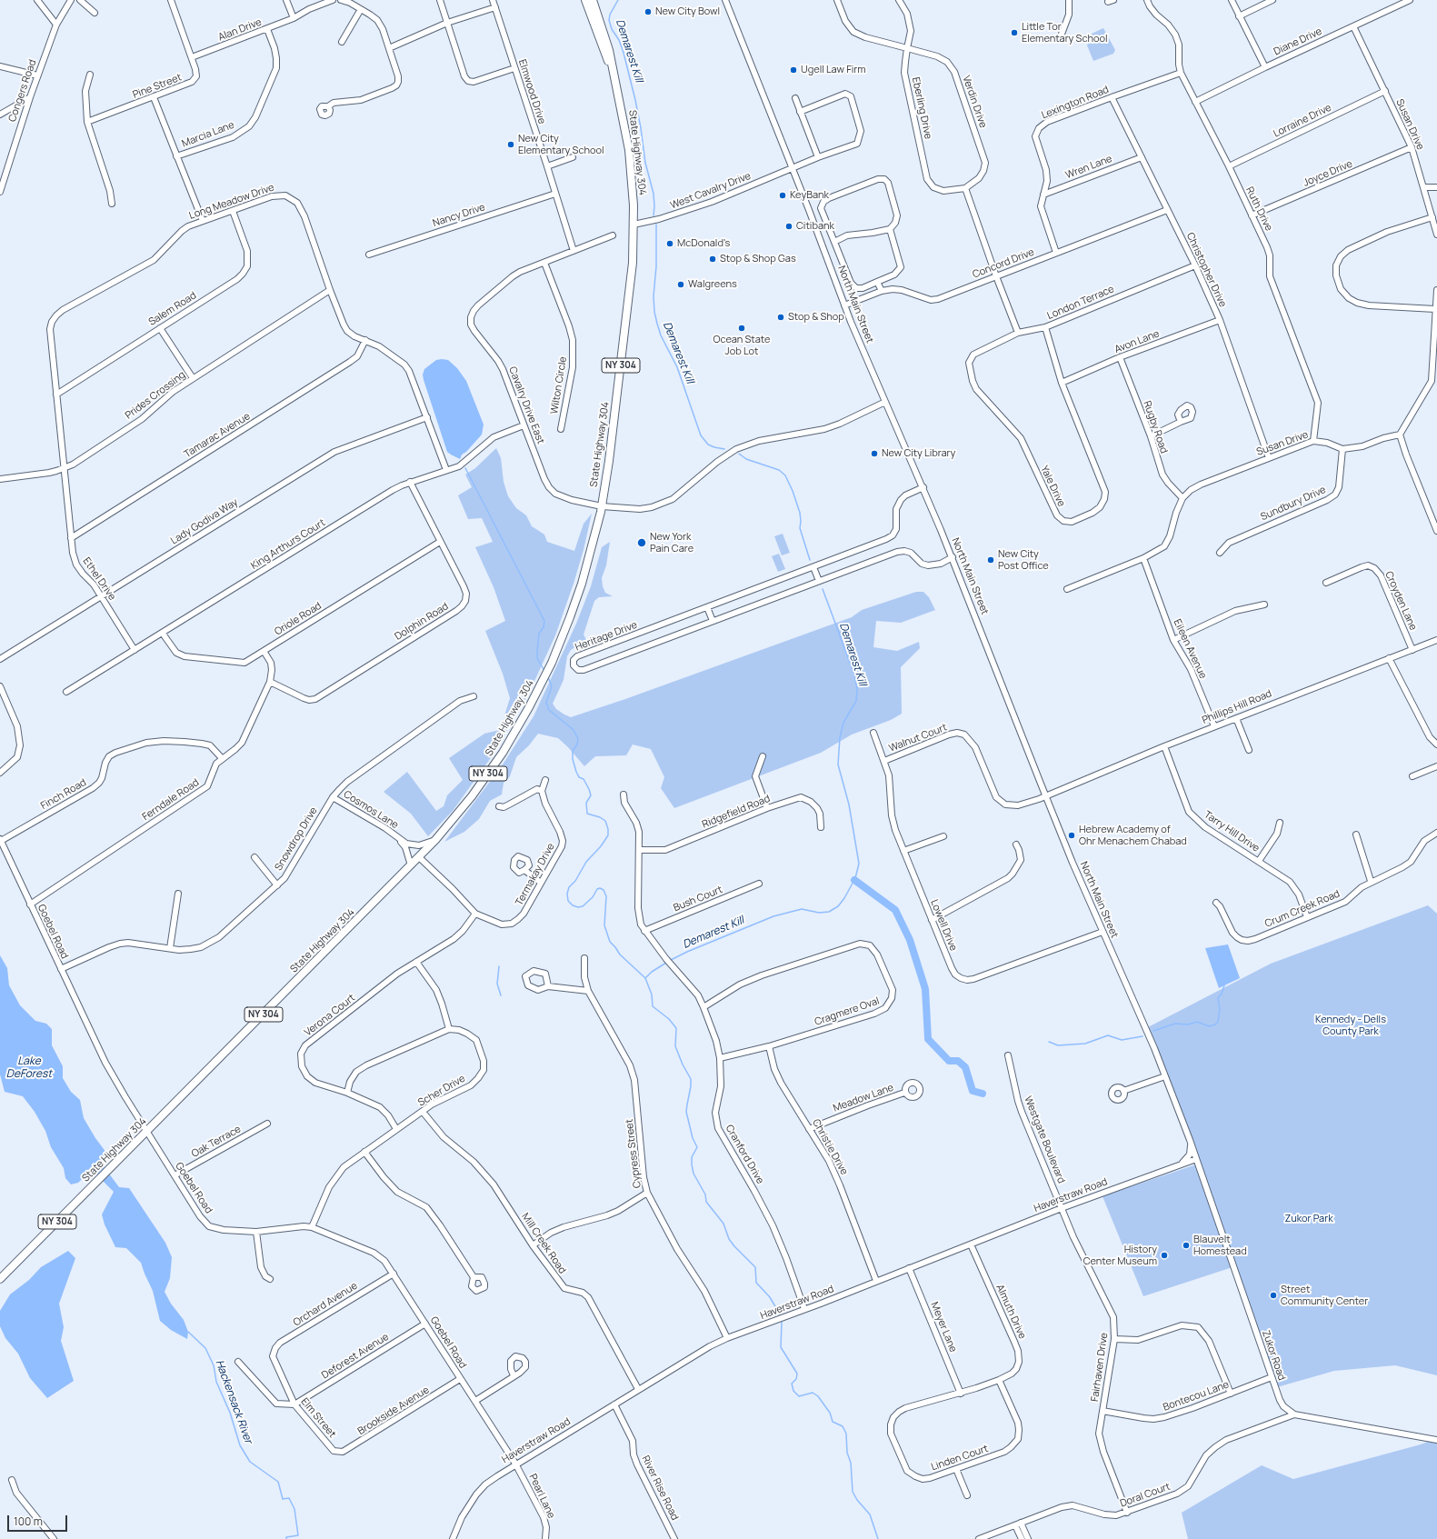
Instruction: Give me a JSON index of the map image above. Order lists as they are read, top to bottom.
{
  "streets": {
    "main road": ["State Highway 304", "NY 304"],
    "street": [
      "Alan Drive",
      "Diane Drive",
      "Pine Street",
      "Congers Road",
      "Elmwood Drive",
      "Verdin Drive",
      "Lexington Road",
      "Eberling Drive",
      "Lorraine Drive",
      "Susan Drive",
      "Marcia Lane",
      "Wren Lane",
      "Joyce Drive",
      "West Cavalry Drive",
      "Long Meadow Drive",
      "Ruth Drive",
      "Nancy Drive",
      "Concord Drive",
      "Christopher Drive",
      "London Terrace",
      "North Main Street",
      "Salem Road",
      "Avon Lane",
      "Wilton Circle",
      "Prides Crossing",
      "Cavalry Drive East",
      "Rugby Road",
      "Tamarac Avenue",
      "Yale Drive",
      "Sundbury Drive",
      "Lady Godiva Way",
      "King Arthurs Court",
      "Ethel Drive",
      "Croyden Lane",
      "Oriole Road",
      "Dolphin Road",
      "Heritage Drive",
      "Eileen Avenue",
      "Phillips Hill Road",
      "Walnut Court",
      "Finch Road",
      "Ferndale Road",
      "Cosmos Lane",
      "Ridgefield Road",
      "Tarry Hill Drive",
      "Snowdrop Drive",
      "Termakay Drive",
      "Bush Court",
      "Crum Creek Road",
      "Lowell Drive",
      "Goebel Road",
      "Cragmere Oval",
      "Verona Court",
      "Scher Drive",
      "Meadow Lane",
      "Westgate Boulevard",
      "Oak Terrace",
      "Christie Drive",
      "Cypress Street",
      "Cranford Drive",
      "Haverstraw Road",
      "Mill Creek Road",
      "Orchard Avenue",
      "Almuth Drive",
      "Meyer Lane",
      "Zukor Road",
      "Deforest Avenue",
      "Fairhaven Drive",
      "Bontecou Lane",
      "Brookside Avenue",
      "Elm Street",
      "Linden Court",
      "River Rise Road",
      "Doral Court",
      "Pearl Lane"
    ]
  },
  "crossings": [
    ["Alan Drive", "Pine Street"],
    ["Alan Drive", "Marcia Lane"],
    ["Diane Drive", "Susan Drive"],
    ["Diane Drive", "Ruth Drive"],
    ["Elmwood Drive", "Nancy Drive"],
    ["Elmwood Drive", "Cavalry Drive East"],
    ["Verdin Drive", "Eberling Drive"],
    ["Lexington Road", "Wren Lane"],
    ["Lexington Road", "Ruth Drive"],
    ["Lexington Road", "Concord Drive"],
    ["Lexington Road", "Christopher Drive"],
    ["Lorraine Drive", "Susan Drive"],
    ["Lorraine Drive", "Ruth Drive"],
    ["Susan Drive", "Joyce Drive"],
    ["Susan Drive", "Ruth Drive"],
    ["Susan Drive", "Christopher Drive"],
    ["Susan Drive", "Rugby Road"],
    ["Susan Drive", "Sundbury Drive"],
    ["Susan Drive", "Eileen Avenue"],
    ["State Highway 304", "West Cavalry Drive"],
    ["State Highway 304", "Cavalry Drive East"],
    ["State Highway 304", "Cosmos Lane"],
    ["State Highway 304", "Goebel Road"],
    ["Wren Lane", "Christopher Drive"],
    ["Joyce Drive", "Ruth Drive"],
    ["West Cavalry Drive", "North Main Street"],
    ["Long Meadow Drive", "Salem Road"],
    ["Long Meadow Drive", "Prides Crossing"],
    ["Long Meadow Drive", "Tamarac Avenue"],
    ["Long Meadow Drive", "Lady Godiva Way"],
    ["Long Meadow Drive", "King Arthurs Court"],
    ["Long Meadow Drive", "Ethel Drive"],
    ["Concord Drive", "Christopher Drive"],
    ["Concord Drive", "North Main Street"],
    ["Christopher Drive", "London Terrace"],
    ["Christopher Drive", "Avon Lane"],
    ["London Terrace", "Yale Drive"],
    ["North Main Street", "Cavalry Drive East"],
    ["North Main Street", "Heritage Drive"],
    ["North Main Street", "Phillips Hill Road"],
    ["North Main Street", "Walnut Court"],
    ["North Main Street", "Lowell Drive"],
    ["North Main Street", "Haverstraw Road"],
    ["North Main Street", "Zukor Road"],
    ["Avon Lane", "Rugby Road"],
    ["Avon Lane", "Yale Drive"],
    ["Wilton Circle", "Cavalry Drive East"],
    ["Prides Crossing", "Ethel Drive"],
    ["Cavalry Drive East", "King Arthurs Court"],
    ["Tamarac Avenue", "Ethel Drive"],
    ["Lady Godiva Way", "Ethel Drive"],
    ["King Arthurs Court", "Ethel Drive"],
    ["King Arthurs Court", "Oriole Road"],
    ["King Arthurs Court", "Dolphin Road"],
    ["Croyden Lane", "Phillips Hill Road"],
    ["Oriole Road", "Dolphin Road"],
    ["Oriole Road", "Ferndale Road"],
    ["Dolphin Road", "Ferndale Road"],
    ["Eileen Avenue", "Phillips Hill Road"],
    ["Phillips Hill Road", "Walnut Court"],
    ["Phillips Hill Road", "Tarry Hill Drive"],
    ["Walnut Court", "Lowell Drive"],
    ["Finch Road", "Ferndale Road"],
    ["Finch Road", "Goebel Road"],
    ["Ferndale Road", "Goebel Road"],
    ["Cosmos Lane", "Snowdrop Drive"],
    ["Ridgefield Road", "Cranford Drive"],
    ["Tarry Hill Drive", "Crum Creek Road"],
    ["Snowdrop Drive", "Goebel Road"],
    ["Termakay Drive", "Verona Court"],
    ["Bush Court", "Cranford Drive"],
    ["Goebel Road", "Scher Drive"],
    ["Goebel Road", "Oak Terrace"],
    ["Goebel Road", "Haverstraw Road"],
    ["Goebel Road", "Orchard Avenue"],
    ["Goebel Road", "Deforest Avenue"],
    ["Goebel Road", "Brookside Avenue"],
    ["Goebel Road", "Pearl Lane"],
    ["Cragmere Oval", "Christie Drive"],
    ["Cragmere Oval", "Cranford Drive"],
    ["Verona Court", "Scher Drive"],
    ["Scher Drive", "Mill Creek Road"],
    ["Meadow Lane", "Christie Drive"],
    ["Westgate Boulevard", "Haverstraw Road"],
    ["Westgate Boulevard", "Fairhaven Drive"],
    ["Christie Drive", "Haverstraw Road"],
    ["Cypress Street", "Haverstraw Road"],
    ["Cranford Drive", "Haverstraw Road"],
    ["Haverstraw Road", "Mill Creek Road"],
    ["Haverstraw Road", "Almuth Drive"],
    ["Haverstraw Road", "Meyer Lane"],
    ["Haverstraw Road", "Zukor Road"],
    ["Haverstraw Road", "Fairhaven Drive"],
    ["Haverstraw Road", "River Rise Road"],
    ["Haverstraw Road", "Pearl Lane"],
    ["Orchard Avenue", "Elm Street"],
    ["Almuth Drive", "Linden Court"],
    ["Meyer Lane", "Linden Court"],
    ["Zukor Road", "Bontecou Lane"],
    ["Zukor Road", "Doral Court"],
    ["Deforest Avenue", "Elm Street"],
    ["Fairhaven Drive", "Bontecou Lane"],
    ["Fairhaven Drive", "Doral Court"],
    ["Brookside Avenue", "Elm Street"]
  ],
  "water": ["Demarest Kill", "Lake DeForest", "Hackensack River"],
  "parks": ["Kennedy - Dells County Park", "Zukor Park"],
  "places": [
    "New City Bowl",
    "Little Tor Elementary School",
    "Ugell Law Firm",
    "New City Elementary School",
    "KeyBank",
    "Citibank",
    "McDonald's",
    "Stop & Shop Gas",
    "Walgreens",
    "Stop & Shop",
    "Ocean State Job Lot",
    "New City Library",
    "New York Pain Care",
    "New City Post Office",
    "Hebrew Academy of Ohr Menachem Chabad",
    "Blauvelt Homestead",
    "History Center Museum",
    "Street Community Center"
  ],
  "scale_bar": "100 m"
}
